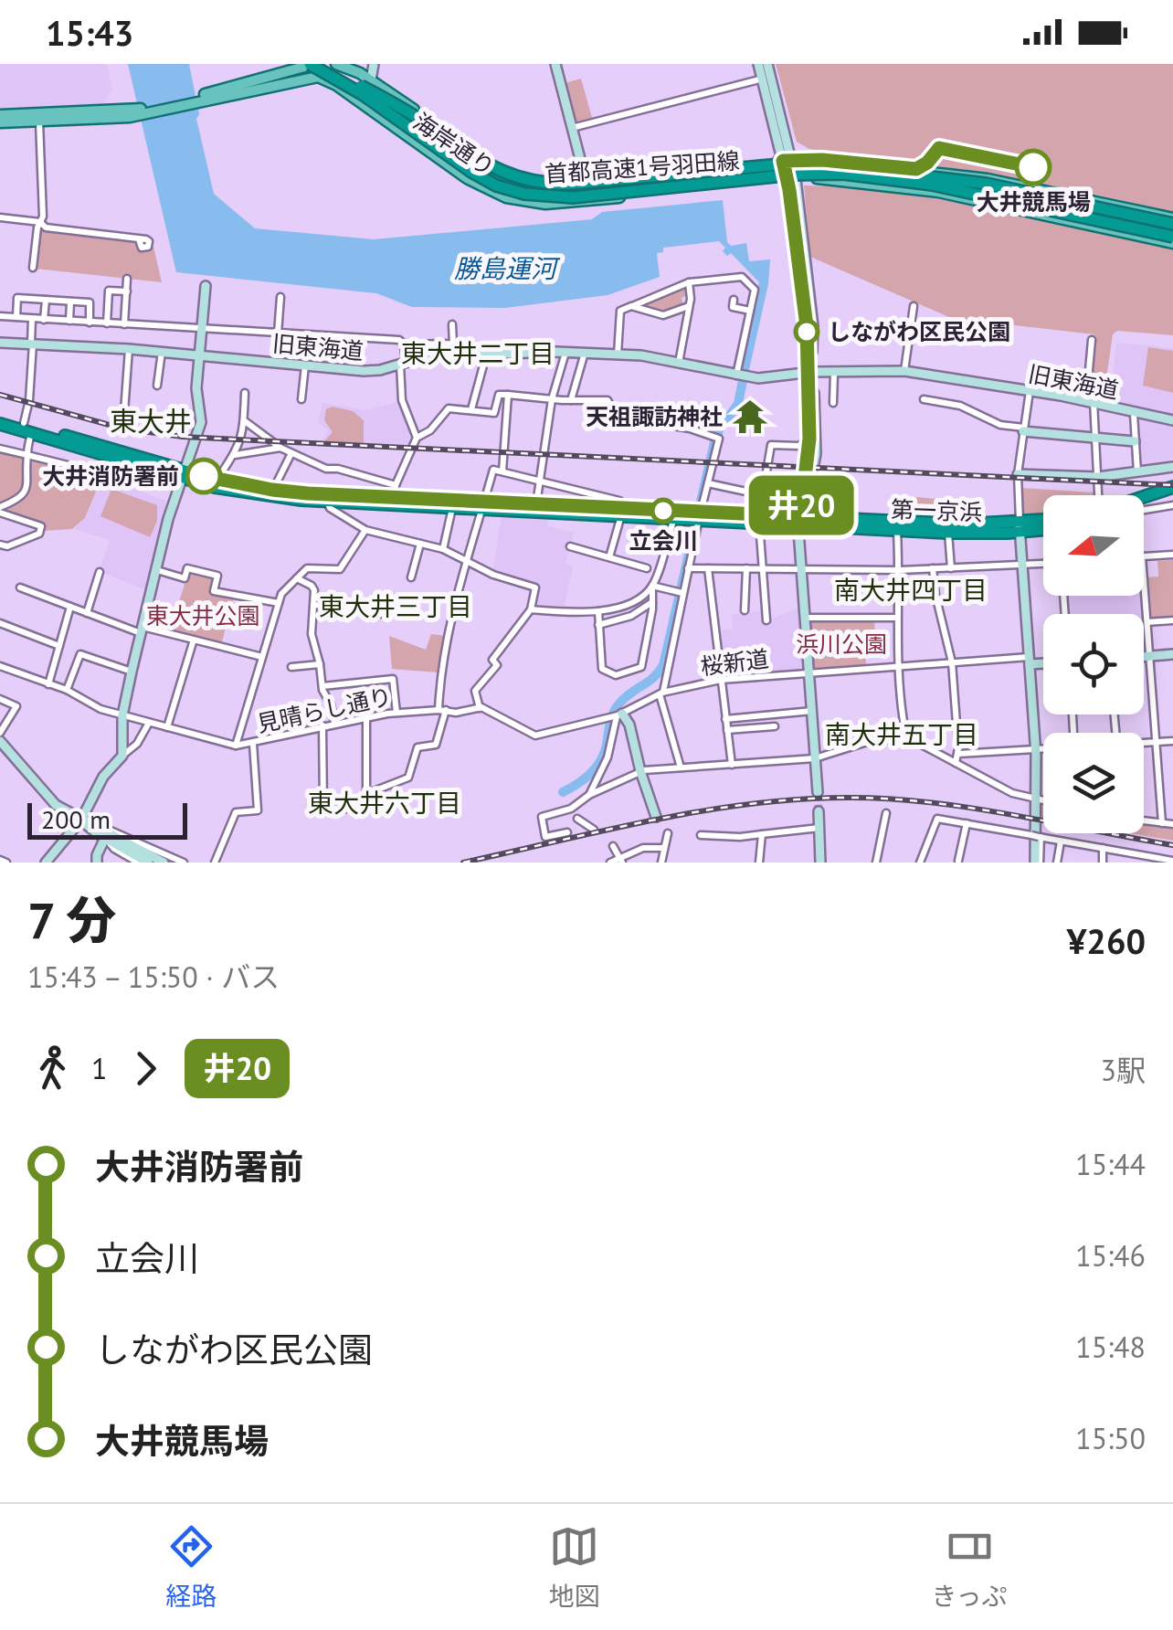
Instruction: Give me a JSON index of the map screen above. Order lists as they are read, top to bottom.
{
  "streets": {
    "highway": ["首都高速1号羽田線", "第一京浜"],
    "main road": ["海岸通り"],
    "street": ["旧東海道", "桜新道", "見晴らし通り"]
  },
  "crossings": [
    ["海岸通り", "首都高速1号羽田線"],
    ["桜新道", "見晴らし通り"]
  ],
  "districts": [
    "東大井二丁目",
    "東大井",
    "南大井四丁目",
    "東大井三丁目",
    "南大井五丁目",
    "東大井六丁目"
  ],
  "water": ["勝島運河"],
  "parks": ["東大井公園", "浜川公園"],
  "places": {
    "other": [
      "大井競馬場",
      "しながわ区民公園",
      "大井消防署前",
      "立会川"
    ],
    "temple": ["天祖諏訪神社"]
  },
  "lines": ["bus line 井20"],
  "scale_bar": "200 m",
  "north": "left",
  "page": {
    "status": "15:43",
    "on_map": "井20",
    "scale": "200 m",
    "heading": ["7 分", "15:43 – 15:50 · バス", "¥260"],
    "legs": ["1", "井20", "3駅"],
    "list": [
      {
        "name": "大井消防署前",
        "value": "15:44"
      },
      {
        "name": "立会川",
        "value": "15:46"
      },
      {
        "name": "しながわ区民公園",
        "value": "15:48"
      },
      {
        "name": "大井競馬場",
        "value": "15:50"
      }
    ],
    "tabs": ["経路", "地図", "きっぷ"]
  }
}
